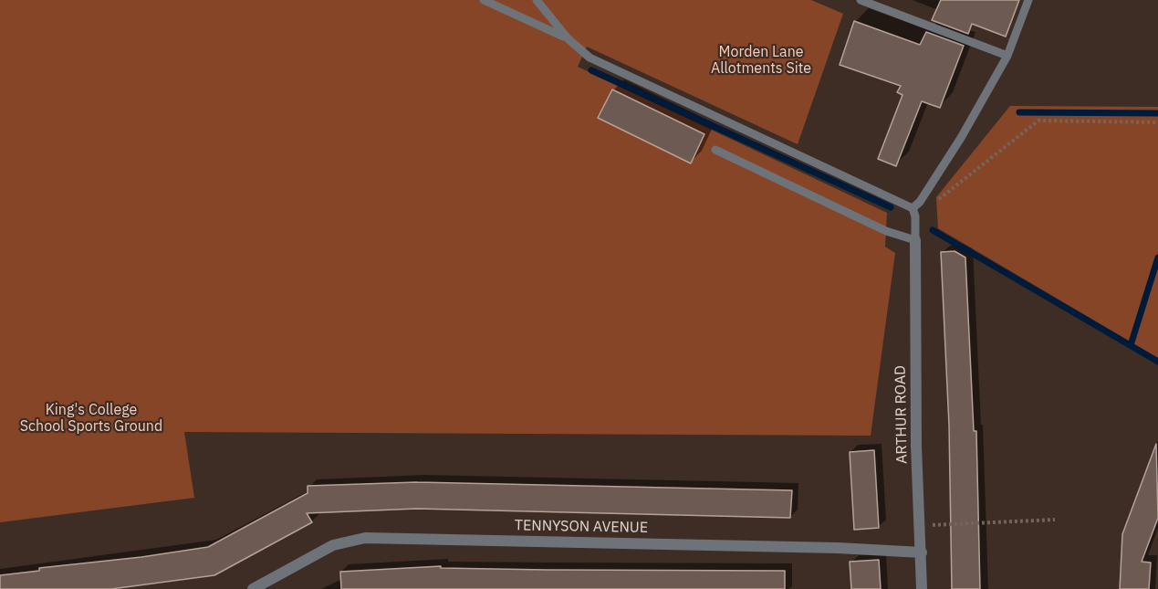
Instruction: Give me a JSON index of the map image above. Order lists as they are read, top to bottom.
{
  "streets": {
    "street": ["ARTHUR ROAD", "TENNYSON AVENUE"]
  },
  "crossings": [
    ["ARTHUR ROAD", "TENNYSON AVENUE"]
  ],
  "parks": ["Morden Lane Allotments Site", "King's College School Sports Ground"]
}
